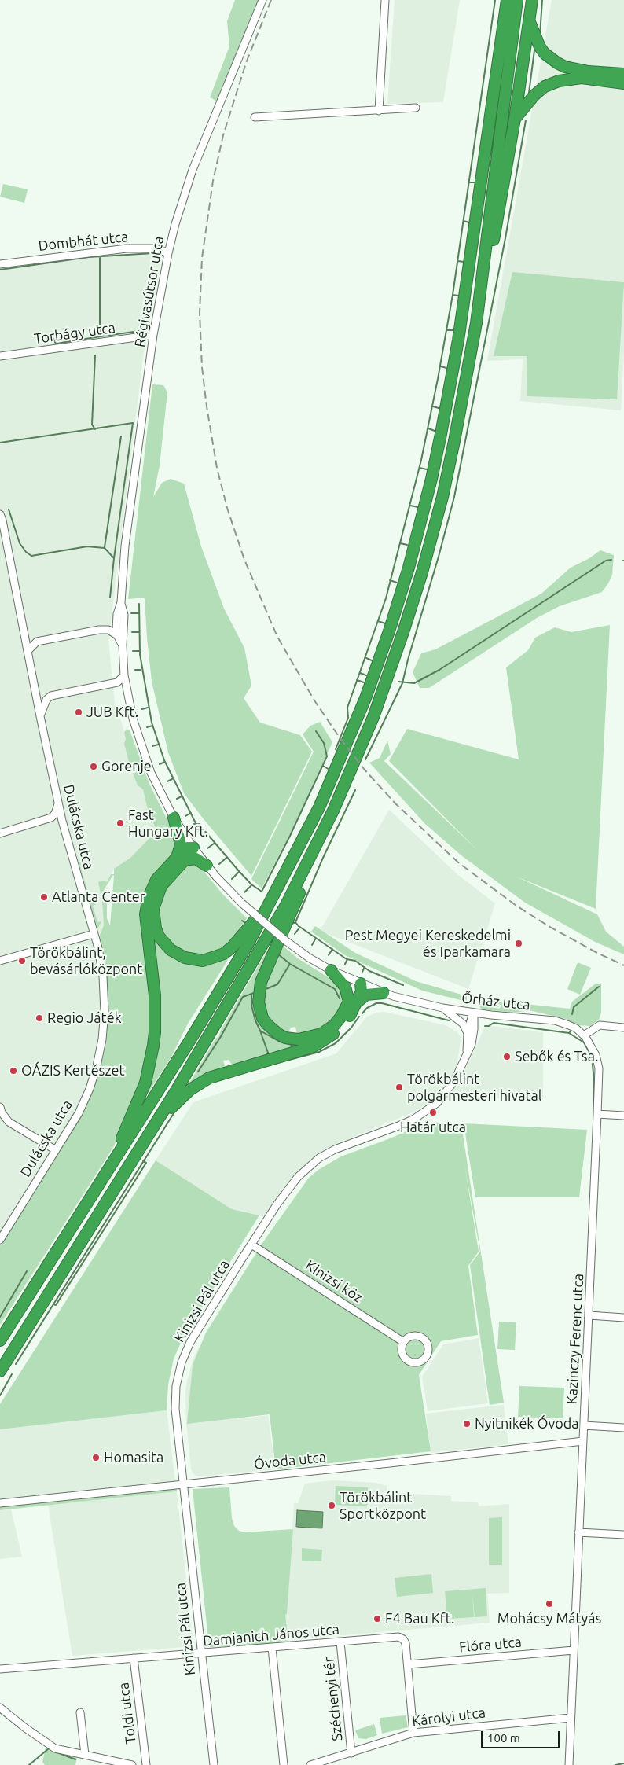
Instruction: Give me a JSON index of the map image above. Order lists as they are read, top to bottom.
{
  "streets": {
    "street": [
      "Dombhát utca",
      "Régivasútsor utca",
      "Torbágy utca",
      "Dulácska utca",
      "Őrház utca",
      "Kinizsi köz",
      "Kinizsi Pál utca",
      "Kazinczy Ferenc utca",
      "Óvoda utca",
      "Damjanich János utca",
      "Flóra utca",
      "Széchenyi tér",
      "Toldi utca",
      "Károlyi utca"
    ]
  },
  "crossings": [
    ["Dombhát utca", "Régivasútsor utca"],
    ["Régivasútsor utca", "Torbágy utca"],
    ["Régivasútsor utca", "Őrház utca"],
    ["Őrház utca", "Kinizsi Pál utca"],
    ["Őrház utca", "Kazinczy Ferenc utca"],
    ["Kinizsi köz", "Kinizsi Pál utca"],
    ["Kinizsi Pál utca", "Óvoda utca"],
    ["Kinizsi Pál utca", "Damjanich János utca"],
    ["Kazinczy Ferenc utca", "Óvoda utca"],
    ["Kazinczy Ferenc utca", "Flóra utca"],
    ["Kazinczy Ferenc utca", "Károlyi utca"],
    ["Damjanich János utca", "Flóra utca"],
    ["Damjanich János utca", "Széchenyi tér"],
    ["Damjanich János utca", "Toldi utca"],
    ["Széchenyi tér", "Károlyi utca"]
  ],
  "places": [
    "JUB Kft.",
    "Gorenje",
    "Fast Hungary Kft.",
    "Atlanta Center",
    "Pest Megyei Kereskedelmi és Iparkamara",
    "Törökbálint, bevásárlóközpont",
    "Regio Játék",
    "Sebők és Tsa.",
    "OÁZIS Kertészet",
    "Törökbálint polgármesteri hivatal",
    "Határ utca",
    "Nyitnikék Óvoda",
    "Homasita",
    "Törökbálint Sportközpont",
    "Mohácsy Mátyás",
    "F4 Bau Kft."
  ],
  "scale_bar": "100 m"
}
